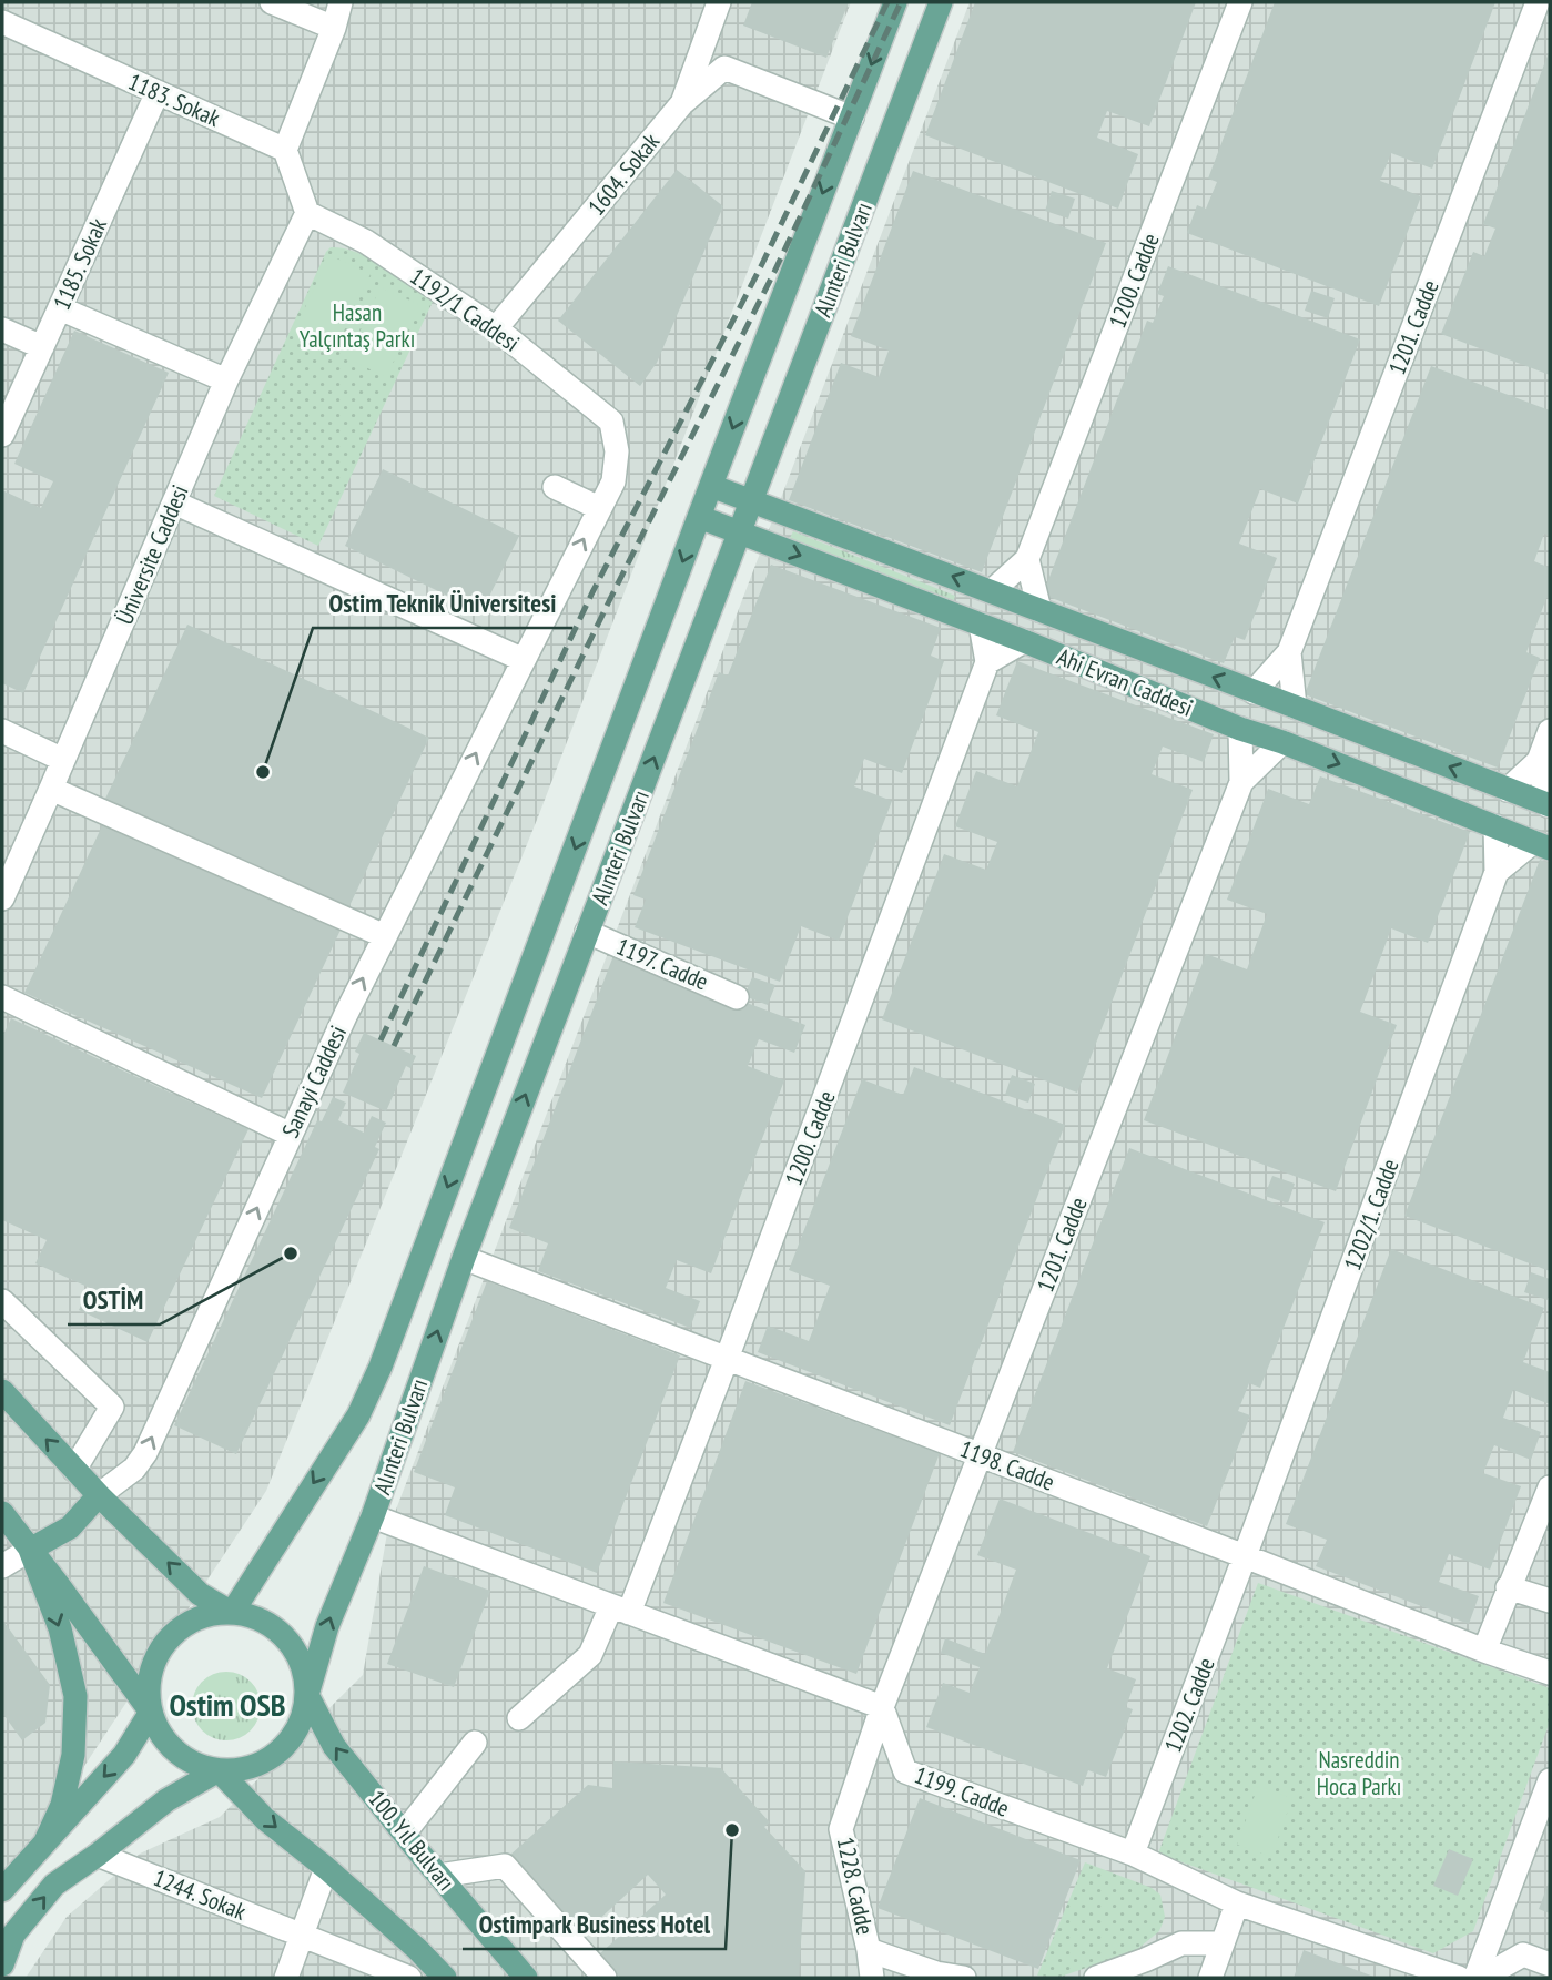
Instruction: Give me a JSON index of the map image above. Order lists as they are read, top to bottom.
{
  "streets": {
    "main road": [
      "Alınteri Bulvarı",
      "1200. Cadde",
      "1201. Cadde",
      "Ahi Evran Caddesi",
      "1202/1. Cadde",
      "100. Yıl Bulvarı"
    ],
    "street": [
      "1183. Sokak",
      "1604. Sokak",
      "1185. Sokak",
      "1192/1 Caddesi",
      "Üniversite Caddesi",
      "1197. Cadde",
      "Sanayi Caddesi",
      "1198. Cadde",
      "1202. Cadde",
      "1199. Cadde",
      "1228. Cadde",
      "1244. Sokak"
    ]
  },
  "crossings": [
    ["1183. Sokak", "1185. Sokak"],
    ["1604. Sokak", "1192/1 Caddesi"],
    ["Alınteri Bulvarı", "Ahi Evran Caddesi"],
    ["Alınteri Bulvarı", "1197. Cadde"],
    ["Alınteri Bulvarı", "1198. Cadde"],
    ["Alınteri Bulvarı", "100. Yıl Bulvarı"],
    ["1200. Cadde", "Ahi Evran Caddesi"],
    ["1200. Cadde", "1198. Cadde"],
    ["1192/1 Caddesi", "Üniversite Caddesi"],
    ["1192/1 Caddesi", "Sanayi Caddesi"],
    ["1201. Cadde", "Ahi Evran Caddesi"],
    ["1201. Cadde", "1198. Cadde"],
    ["1201. Cadde", "1199. Cadde"],
    ["1201. Cadde", "1228. Cadde"],
    ["Ahi Evran Caddesi", "1202/1. Cadde"],
    ["1202/1. Cadde", "1198. Cadde"],
    ["1202/1. Cadde", "1202. Cadde"],
    ["1198. Cadde", "1202. Cadde"],
    ["1202. Cadde", "1199. Cadde"],
    ["1199. Cadde", "1228. Cadde"]
  ],
  "one_way": ["Sanayi Caddesi"],
  "districts": ["Ostim OSB"],
  "parks": ["Hasan Yalçıntaş Parkı", "Nasreddin Hoca Parkı"],
  "places": ["Ostim Teknik Üniversitesi", "OSTİM", "Ostimpark Business Hotel"]
}
